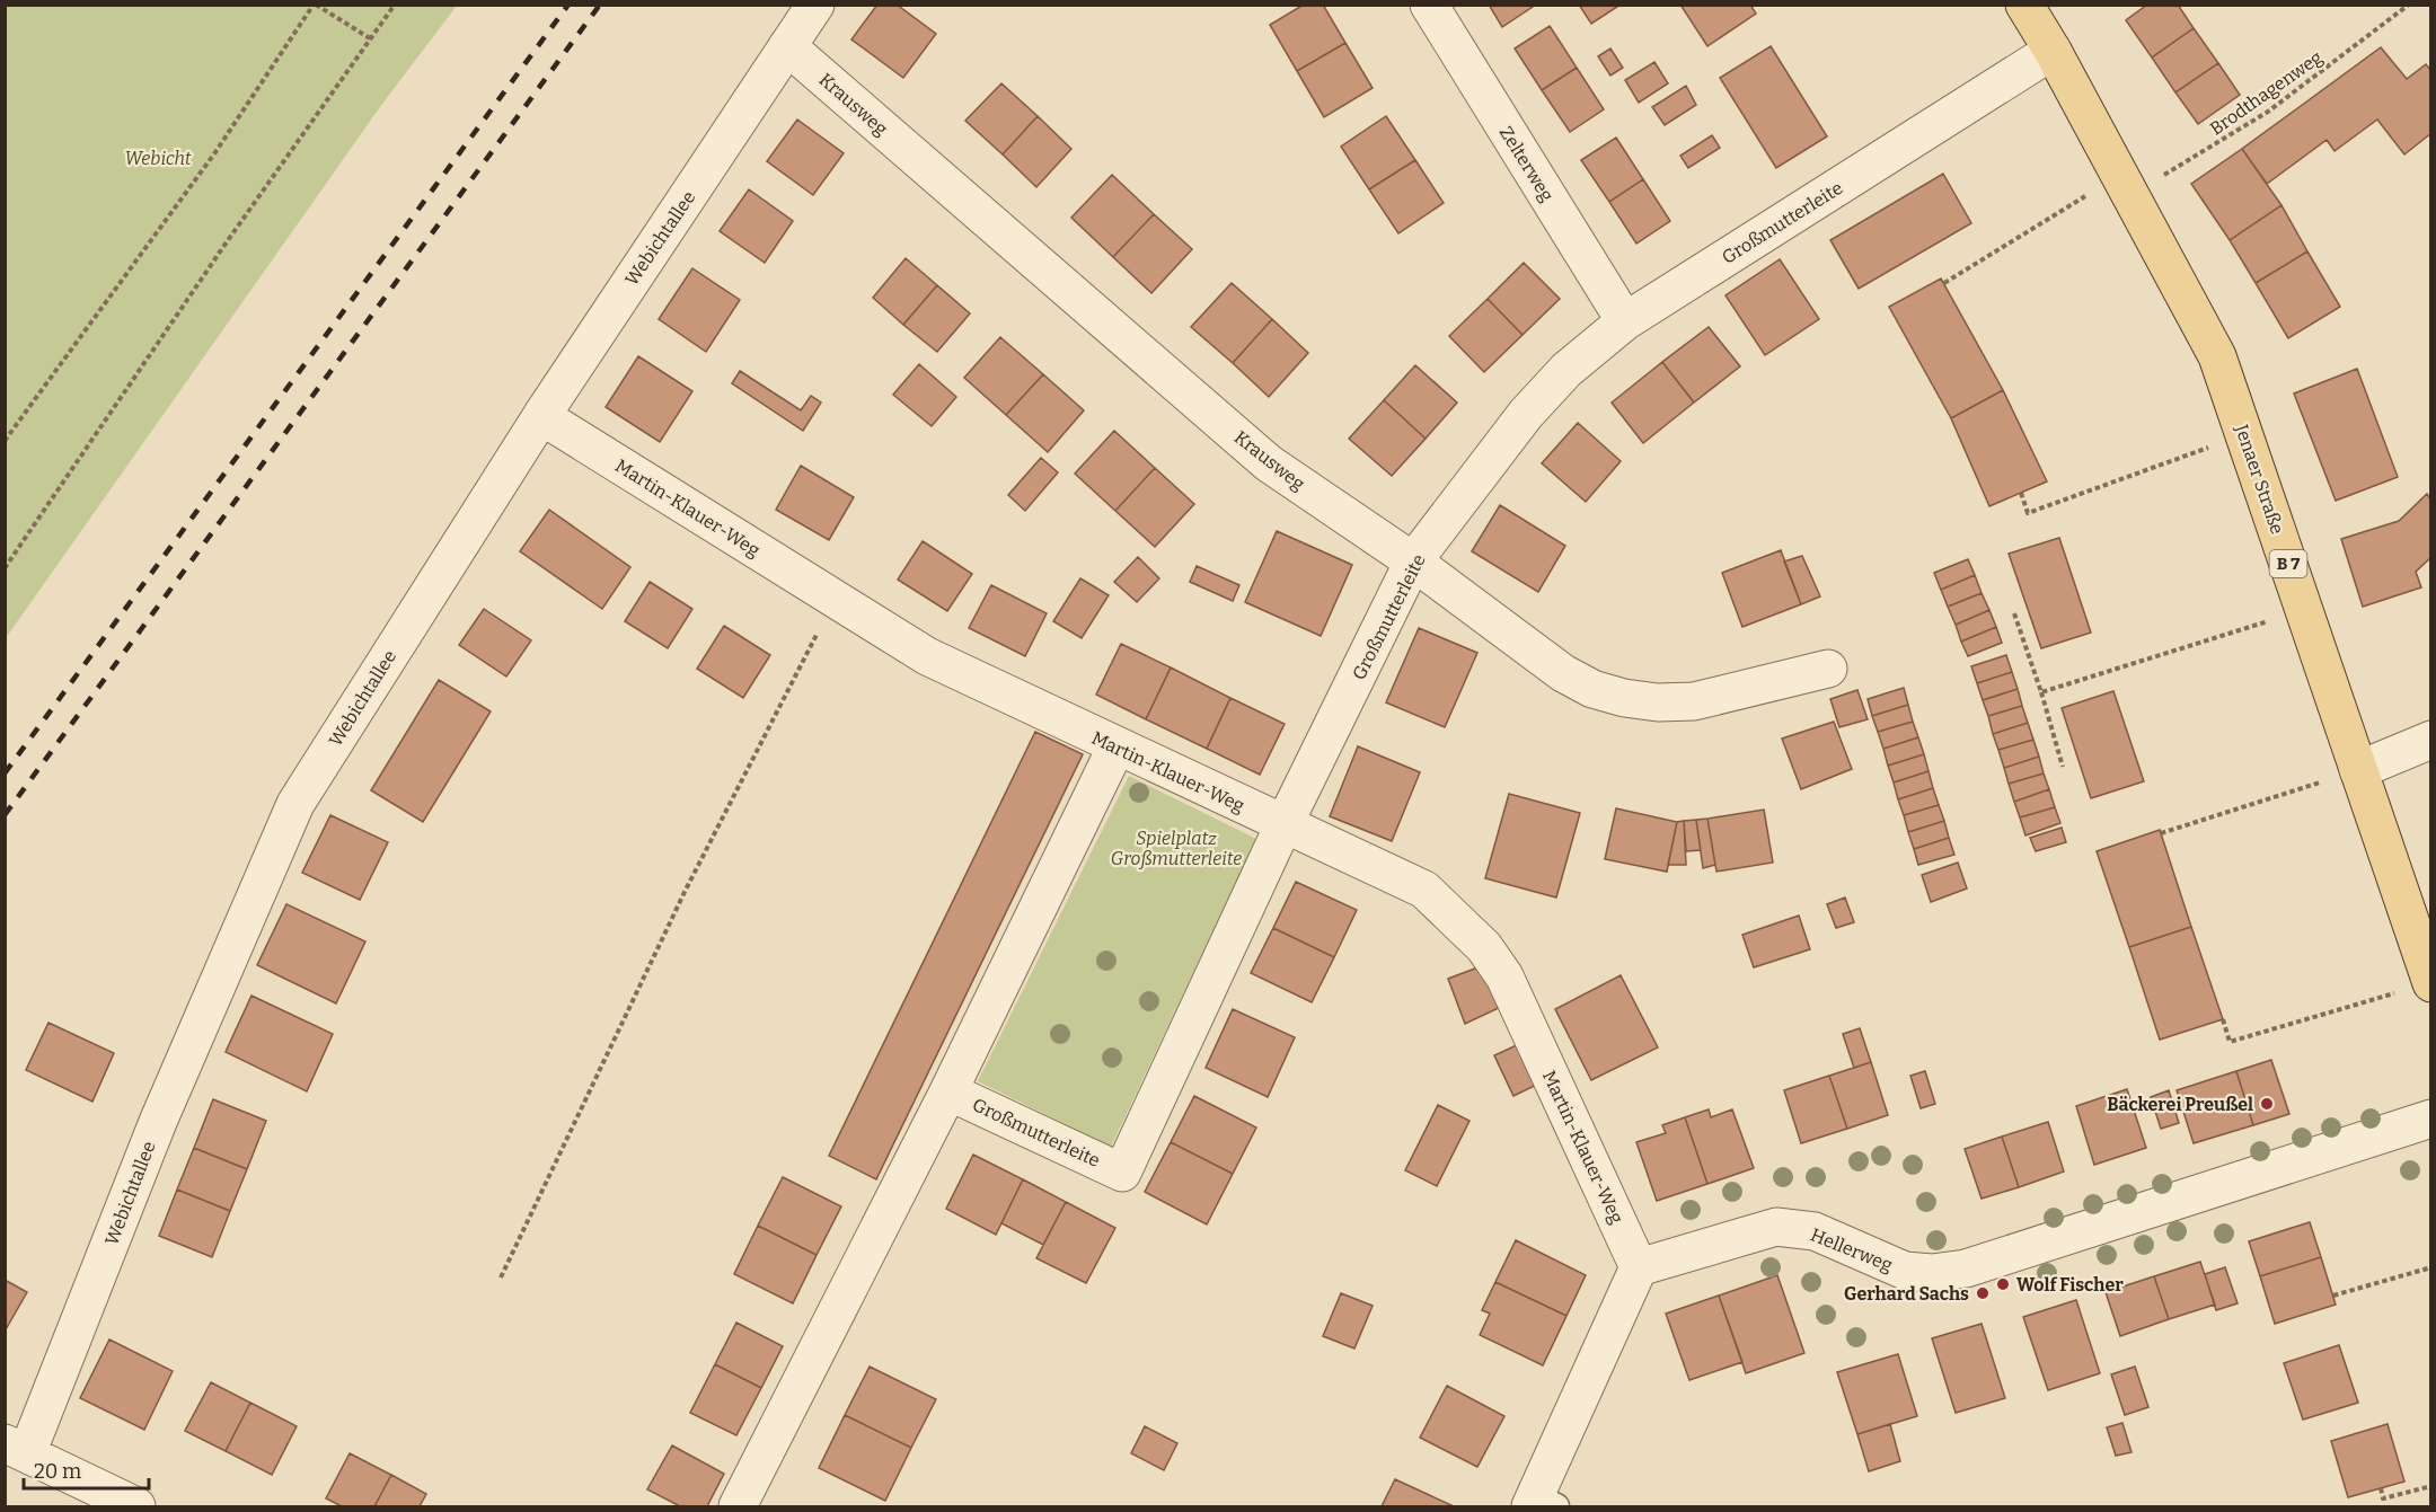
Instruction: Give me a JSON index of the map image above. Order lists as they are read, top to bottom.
{
  "streets": {
    "main road": ["Jenaer Straße", "B 7"],
    "street": [
      "Krausweg",
      "Zelterweg",
      "Großmutterleite",
      "Webichtallee",
      "Martin-Klauer-Weg",
      "Hellerweg"
    ],
    "path": ["Brodthagenweg"]
  },
  "crossings": [
    ["Brodthagenweg", "Jenaer Straße"],
    ["Krausweg", "Großmutterleite"],
    ["Krausweg", "Webichtallee"],
    ["Zelterweg", "Großmutterleite"],
    ["Großmutterleite", "Jenaer Straße"],
    ["Großmutterleite", "Martin-Klauer-Weg"],
    ["Webichtallee", "Martin-Klauer-Weg"],
    ["Martin-Klauer-Weg", "Hellerweg"]
  ],
  "parks": ["Webicht", "Spielplatz Großmutterleite"],
  "places": ["Bäckerei Preußel", "Wolf Fischer", "Gerhard Sachs"],
  "scale_bar": "20 m"
}
